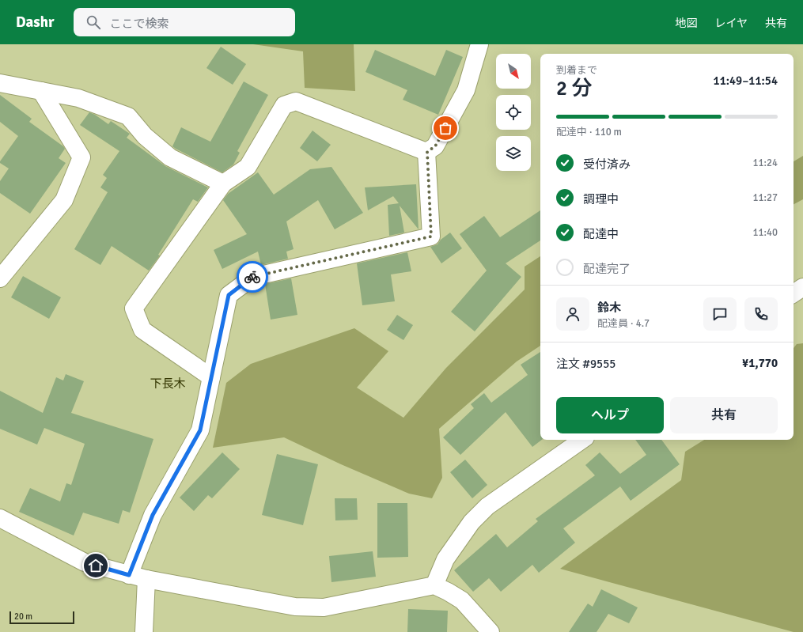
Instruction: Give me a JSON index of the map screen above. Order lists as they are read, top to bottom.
{
  "districts": ["下長木"],
  "scale_bar": "20 m",
  "north": "bottom right",
  "page": {
    "header": "Dashr",
    "search": "ここで検索",
    "nav": ["地図", "レイヤ", "共有"],
    "heading": ["2 分", "到着まで", "11:49–11:54"],
    "panel": [
      "鈴木",
      "配達員 · 4.7",
      "注文 #9555",
      "¥1,770"
    ],
    "bar": "配達中 · 110 m",
    "list": [
      ["受付済み", "11:24"],
      ["調理中", "11:27"],
      ["配達中", "11:40"],
      "配達完了"
    ],
    "buttons": ["ヘルプ", "共有"],
    "scale": "20 m"
  }
}
